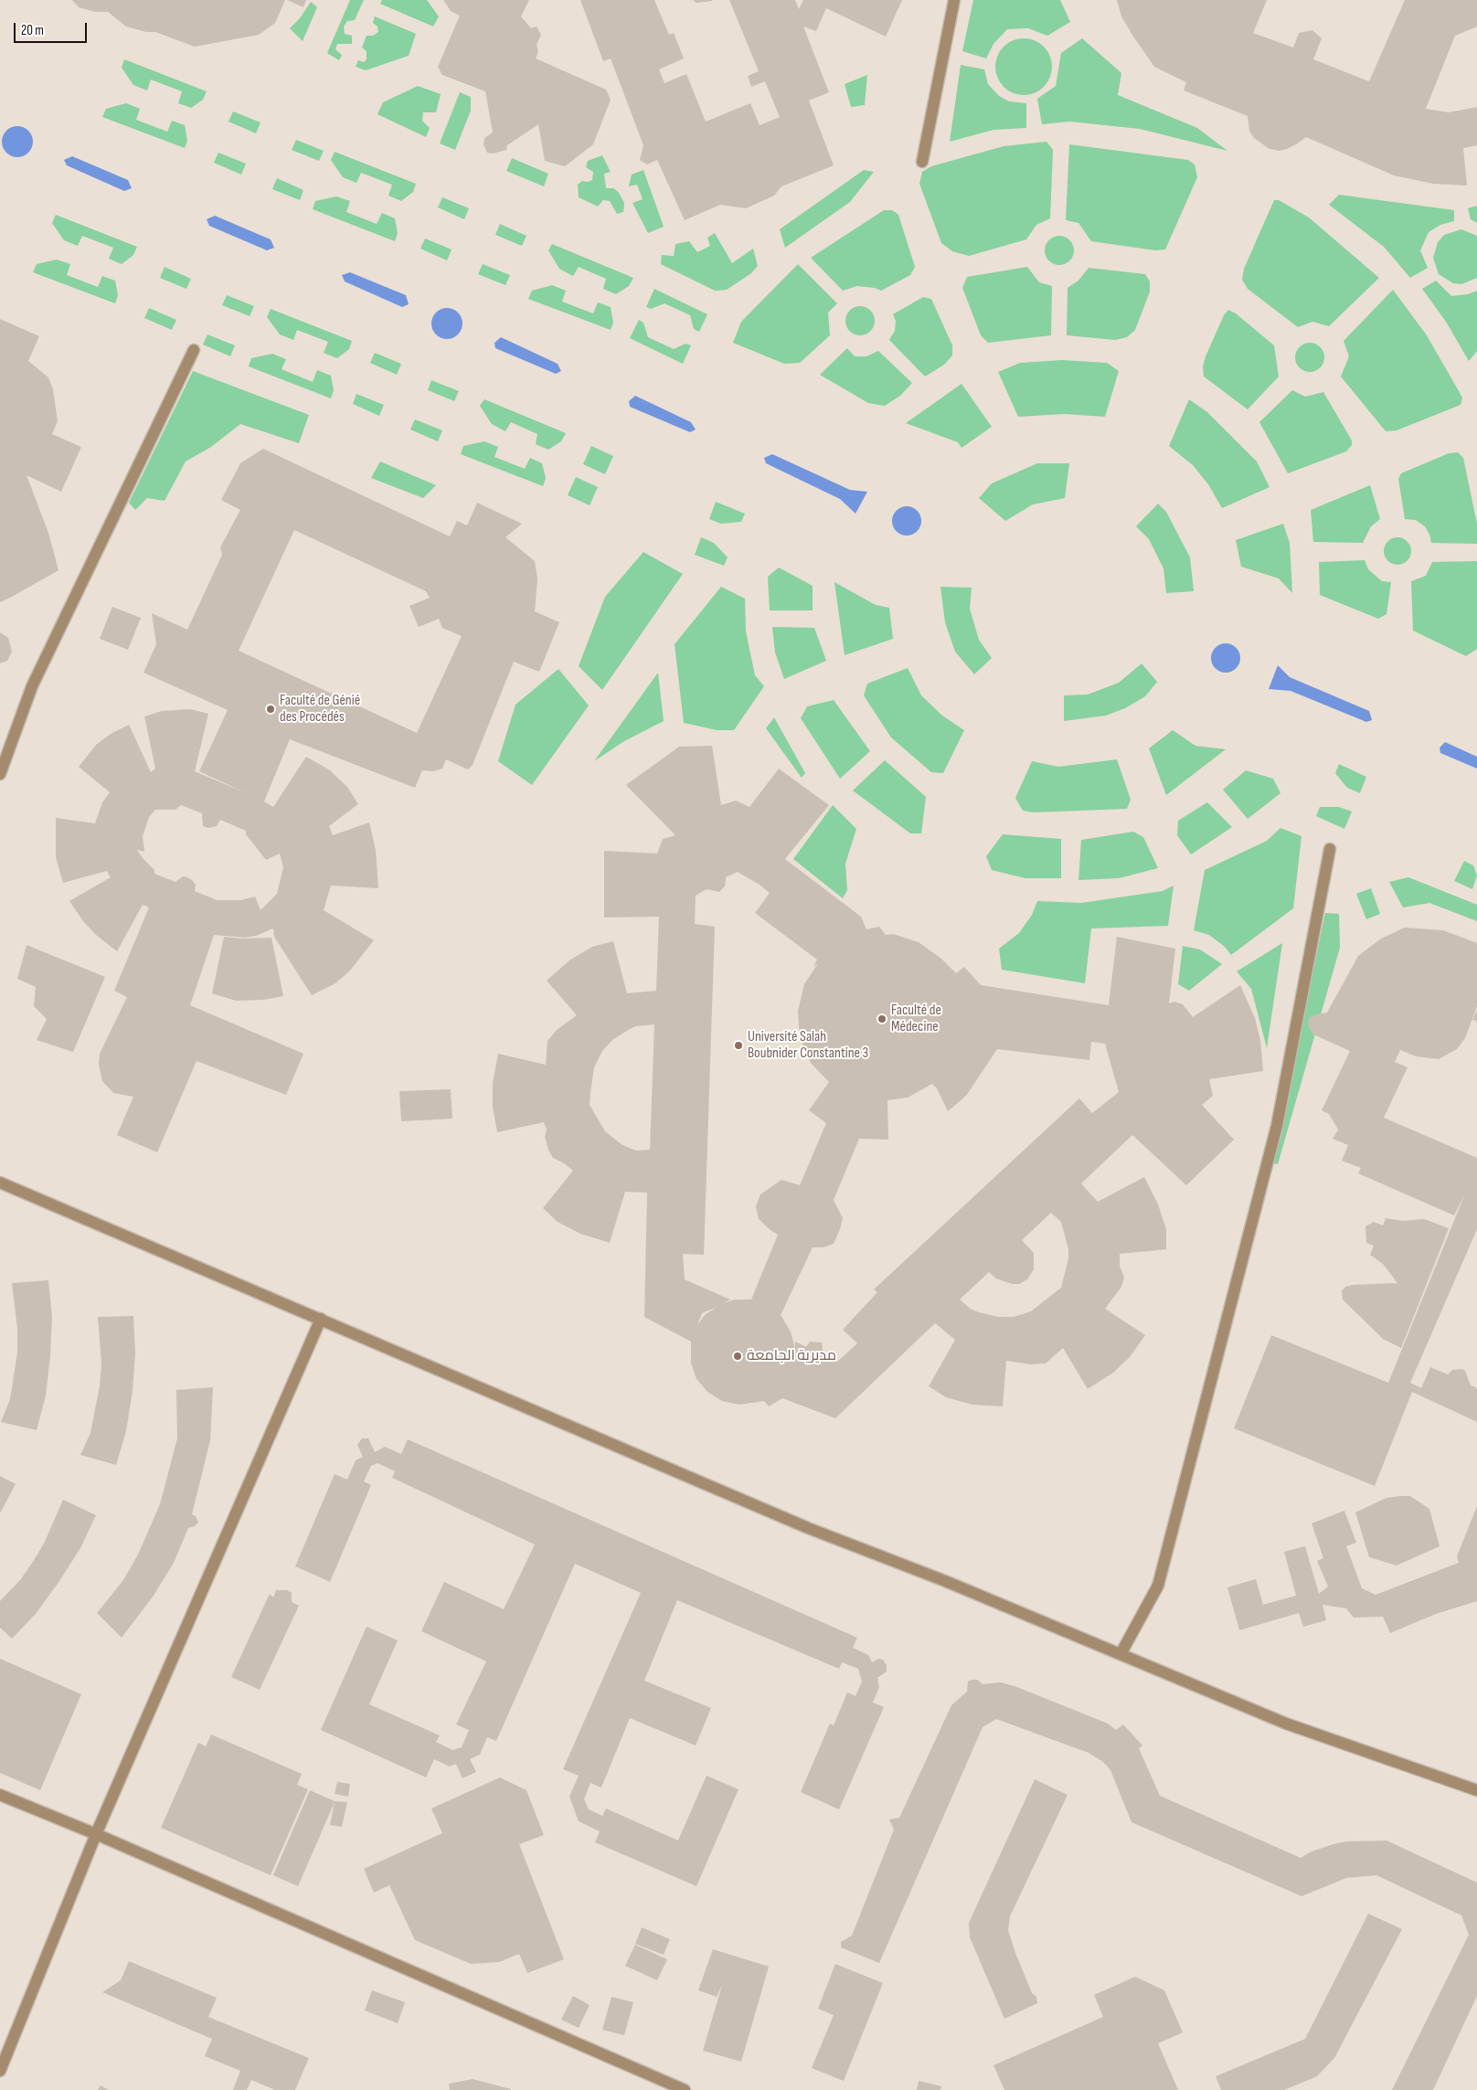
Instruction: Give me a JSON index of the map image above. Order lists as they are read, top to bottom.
{
  "places": [
    "Faculté de Génié des Procédés",
    "Faculté de Médecine",
    "Université Salah Boubnider Constantine 3",
    "مديرية الجامعة"
  ],
  "scale_bar": "20 m"
}
